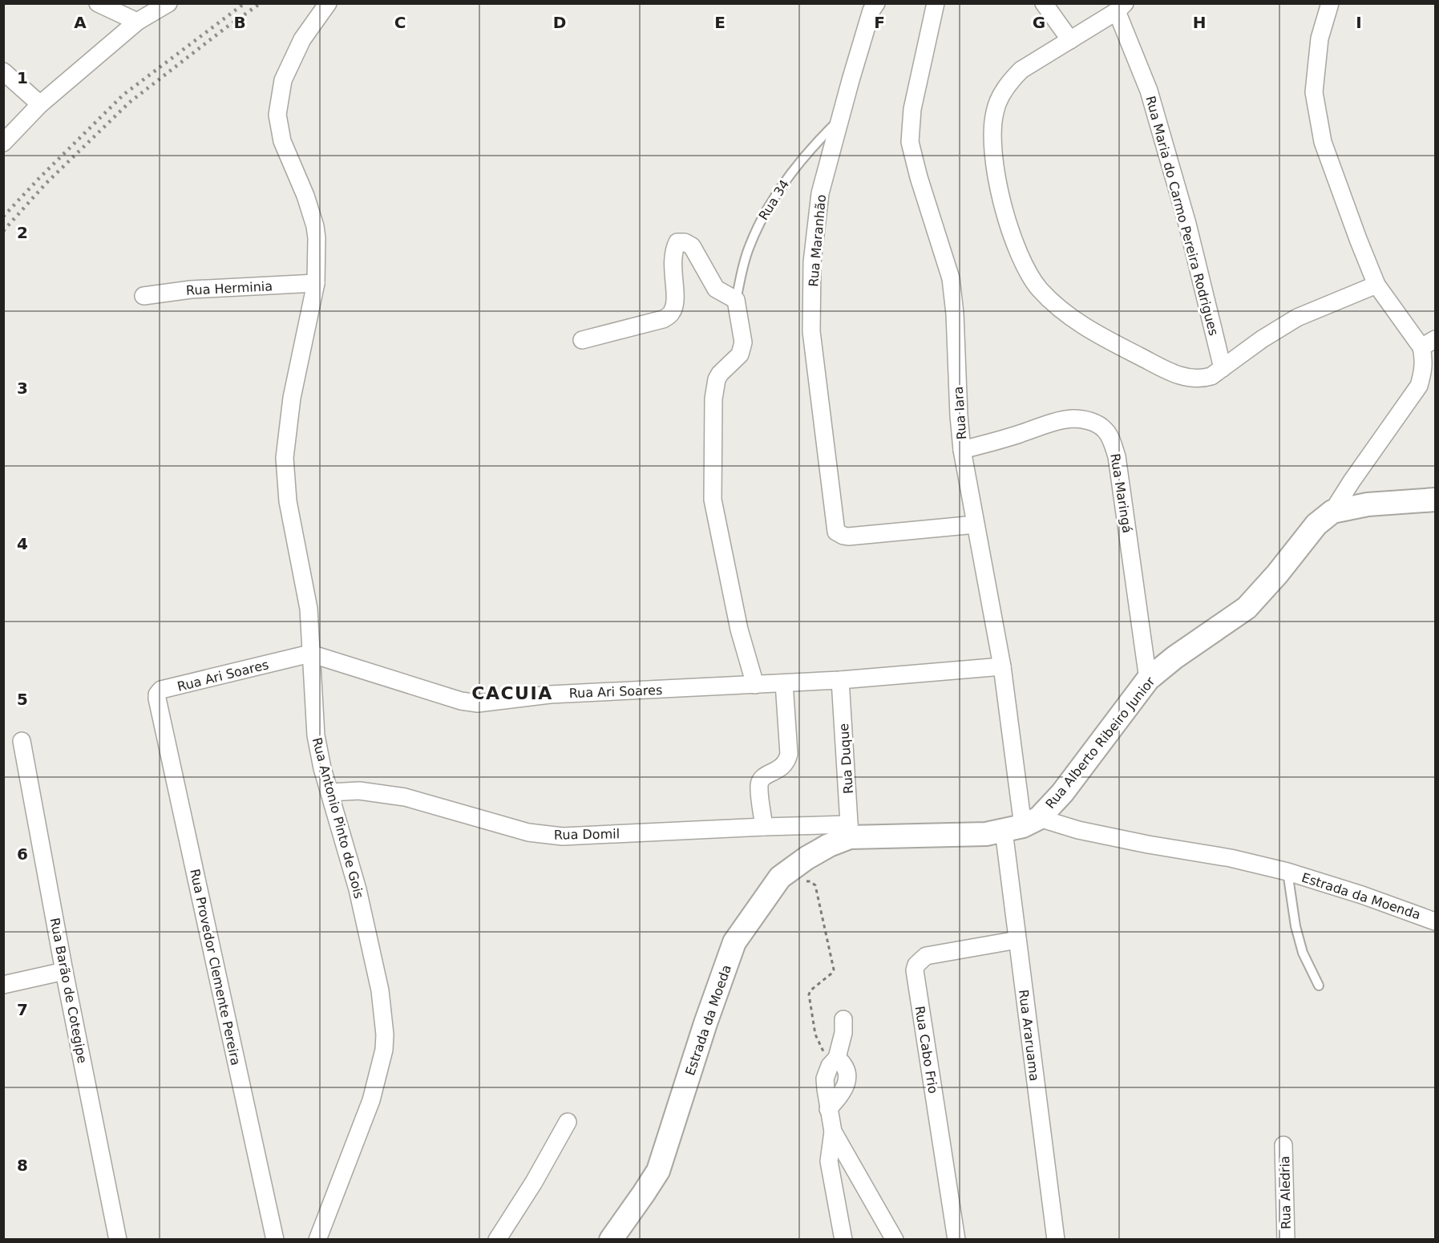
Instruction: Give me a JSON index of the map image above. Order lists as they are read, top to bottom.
{
  "streets": {
    "main road": ["Rua Alberto Ribeiro Junior", "Estrada da Moeda"],
    "street": [
      "Rua Maria do Carmo Pereira Rodrigues",
      "Rua Maranhão",
      "Rua Herminia",
      "Rua Iara",
      "Rua Maringá",
      "Rua Ari Soares",
      "Rua Duque",
      "Rua Antonio Pinto de Gois",
      "Rua Domil",
      "Estrada da Moenda",
      "Rua Provedor Clemente Pereira",
      "Rua Barão de Cotegipe",
      "Rua Araruama",
      "Rua Cabo Frio",
      "Rua Aledria"
    ],
    "lane": ["Rua 34"]
  },
  "crossings": [
    ["Rua 34", "Rua Maranhão"],
    ["Rua Maranhão", "Rua Iara"],
    ["Rua Herminia", "Rua Antonio Pinto de Gois"],
    ["Rua Iara", "Rua Maringá"],
    ["Rua Iara", "Rua Ari Soares"],
    ["Rua Iara", "Rua Alberto Ribeiro Junior"],
    ["Rua Iara", "Estrada da Moenda"],
    ["Rua Iara", "Rua Araruama"],
    ["Rua Maringá", "Rua Alberto Ribeiro Junior"],
    ["Rua Ari Soares", "Rua Duque"],
    ["Rua Ari Soares", "Rua Antonio Pinto de Gois"],
    ["Rua Ari Soares", "Rua Provedor Clemente Pereira"],
    ["Rua Alberto Ribeiro Junior", "Estrada da Moenda"],
    ["Rua Alberto Ribeiro Junior", "Rua Araruama"],
    ["Rua Duque", "Rua Domil"],
    ["Rua Duque", "Estrada da Moeda"],
    ["Rua Antonio Pinto de Gois", "Rua Domil"],
    ["Rua Domil", "Estrada da Moeda"],
    ["Estrada da Moenda", "Rua Araruama"],
    ["Rua Araruama", "Rua Cabo Frio"]
  ],
  "districts": ["CACUIA"],
  "grid": {
    "columns": [
      "A",
      "B",
      "C",
      "D",
      "E",
      "F",
      "G",
      "H",
      "I"
    ],
    "rows": [
      "1",
      "2",
      "3",
      "4",
      "5",
      "6",
      "7",
      "8"
    ]
  }
}
